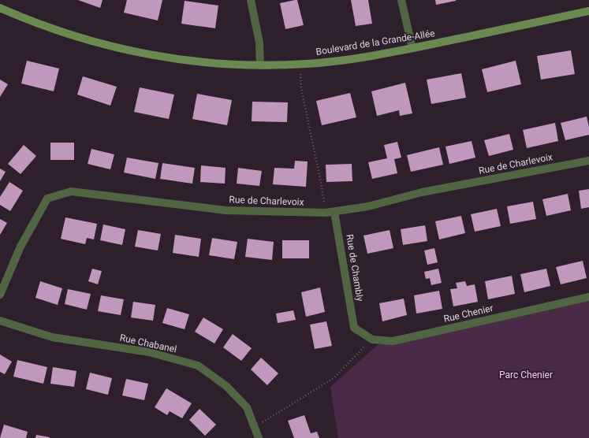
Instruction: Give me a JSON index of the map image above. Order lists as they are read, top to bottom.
{
  "streets": {
    "street": [
      "Boulevard de la Grande-Allée",
      "Rue de Charlevoix",
      "Rue de Chambly",
      "Rue Chenier",
      "Rue Chabanel"
    ]
  },
  "crossings": [
    ["Rue de Charlevoix", "Rue de Chambly"],
    ["Rue de Chambly", "Rue Chenier"]
  ],
  "parks": ["Parc Chenier"]
}
